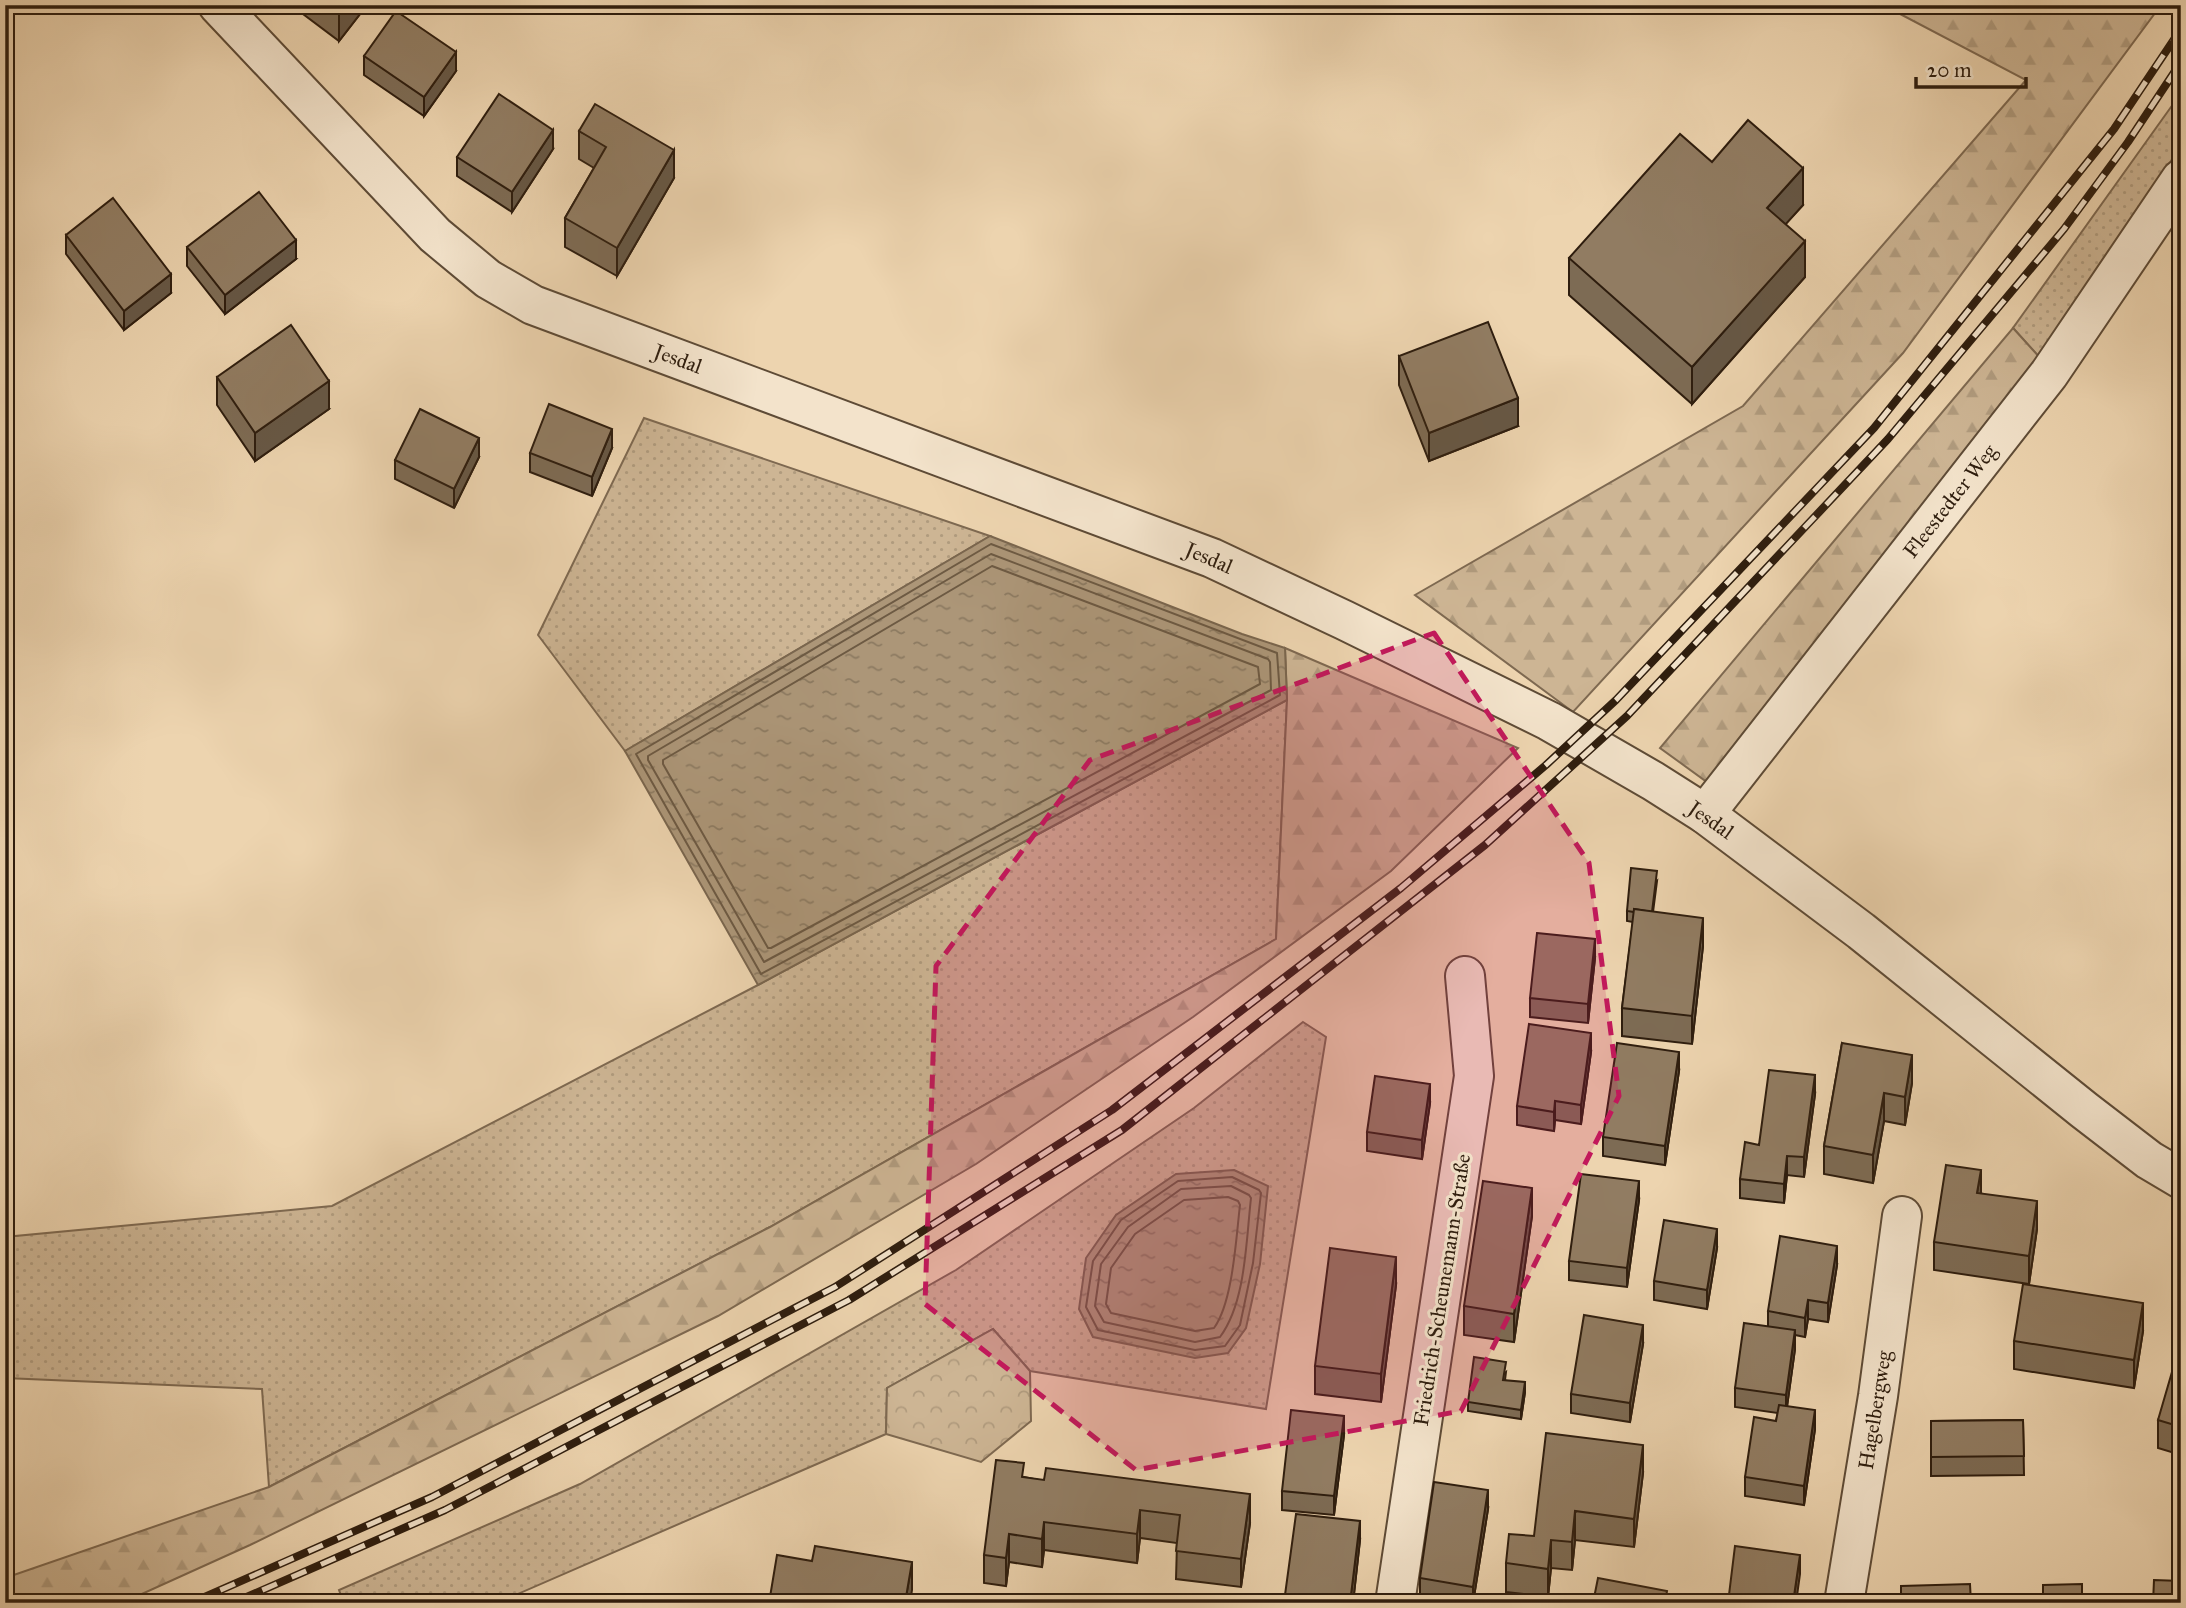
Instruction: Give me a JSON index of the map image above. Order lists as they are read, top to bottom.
{
  "streets": {
    "street": [
      "Jesdal",
      "Fleestedter Weg",
      "Friedrich-Scheunemann-Straße",
      "Hagelbergweg"
    ]
  },
  "crossings": [
    ["Jesdal", "Fleestedter Weg"]
  ],
  "scale_bar": "20 m"
}
